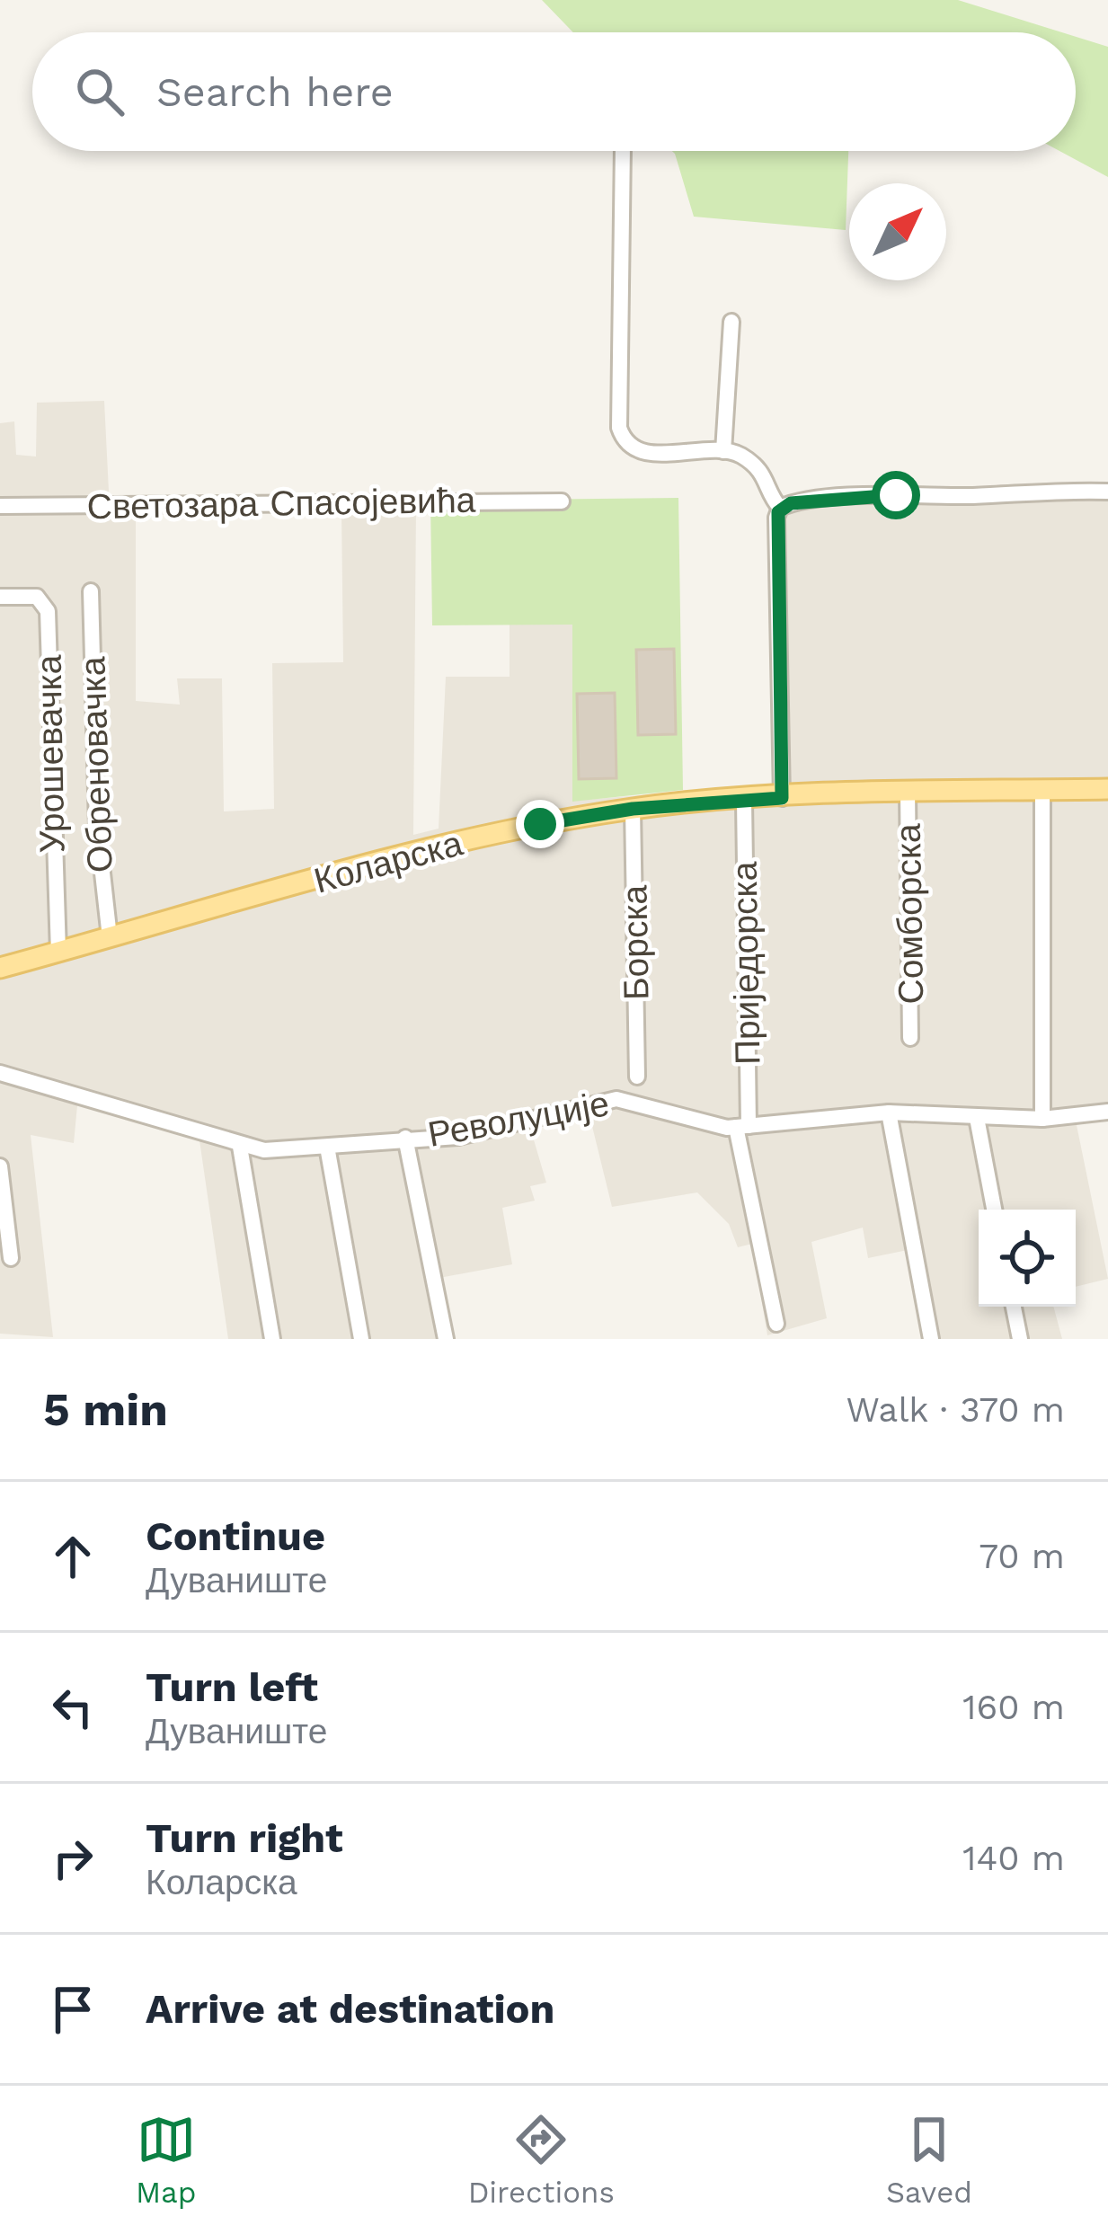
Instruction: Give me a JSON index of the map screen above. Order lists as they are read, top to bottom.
{
  "streets": {
    "main road": ["Коларска"],
    "street": [
      "Светозара Спасојевића",
      "Урошевачка",
      "Обреновачка",
      "Сомборска",
      "Борска",
      "Приједорска",
      "Револуције"
    ]
  },
  "crossings": [
    ["Урошевачка", "Коларска"],
    ["Обреновачка", "Коларска"],
    ["Коларска", "Сомборска"],
    ["Коларска", "Борска"],
    ["Коларска", "Приједорска"],
    ["Приједорска", "Револуције"]
  ],
  "north": "top right",
  "page": {
    "search": "Search here",
    "heading": ["5 min", "Walk · 370 m"],
    "list": [
      ["Continue", "Дуваниште", "70 m"],
      ["Turn left", "Дуваниште", "160 m"],
      ["Turn right", "Коларска", "140 m"],
      "Arrive at destination"
    ],
    "nav": ["Map", "Directions", "Saved"]
  }
}
